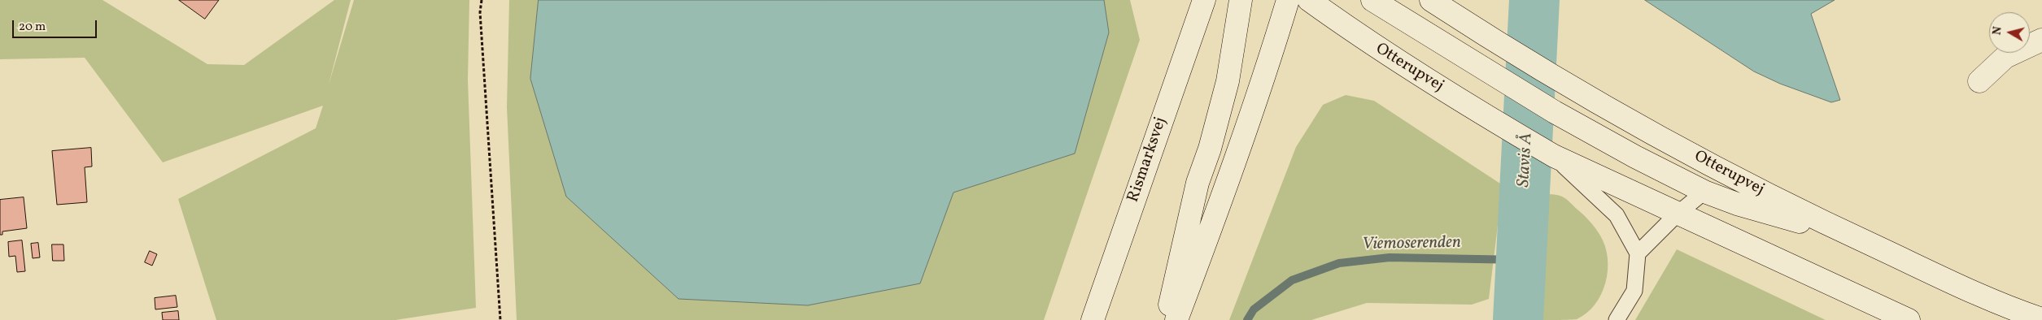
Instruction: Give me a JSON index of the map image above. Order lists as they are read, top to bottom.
{
  "streets": {
    "main road": ["Otterupvej", "Rismarksvej"]
  },
  "water": ["Stavis Å", "Viemoserenden"],
  "scale_bar": "20 m",
  "north": "left"
}
